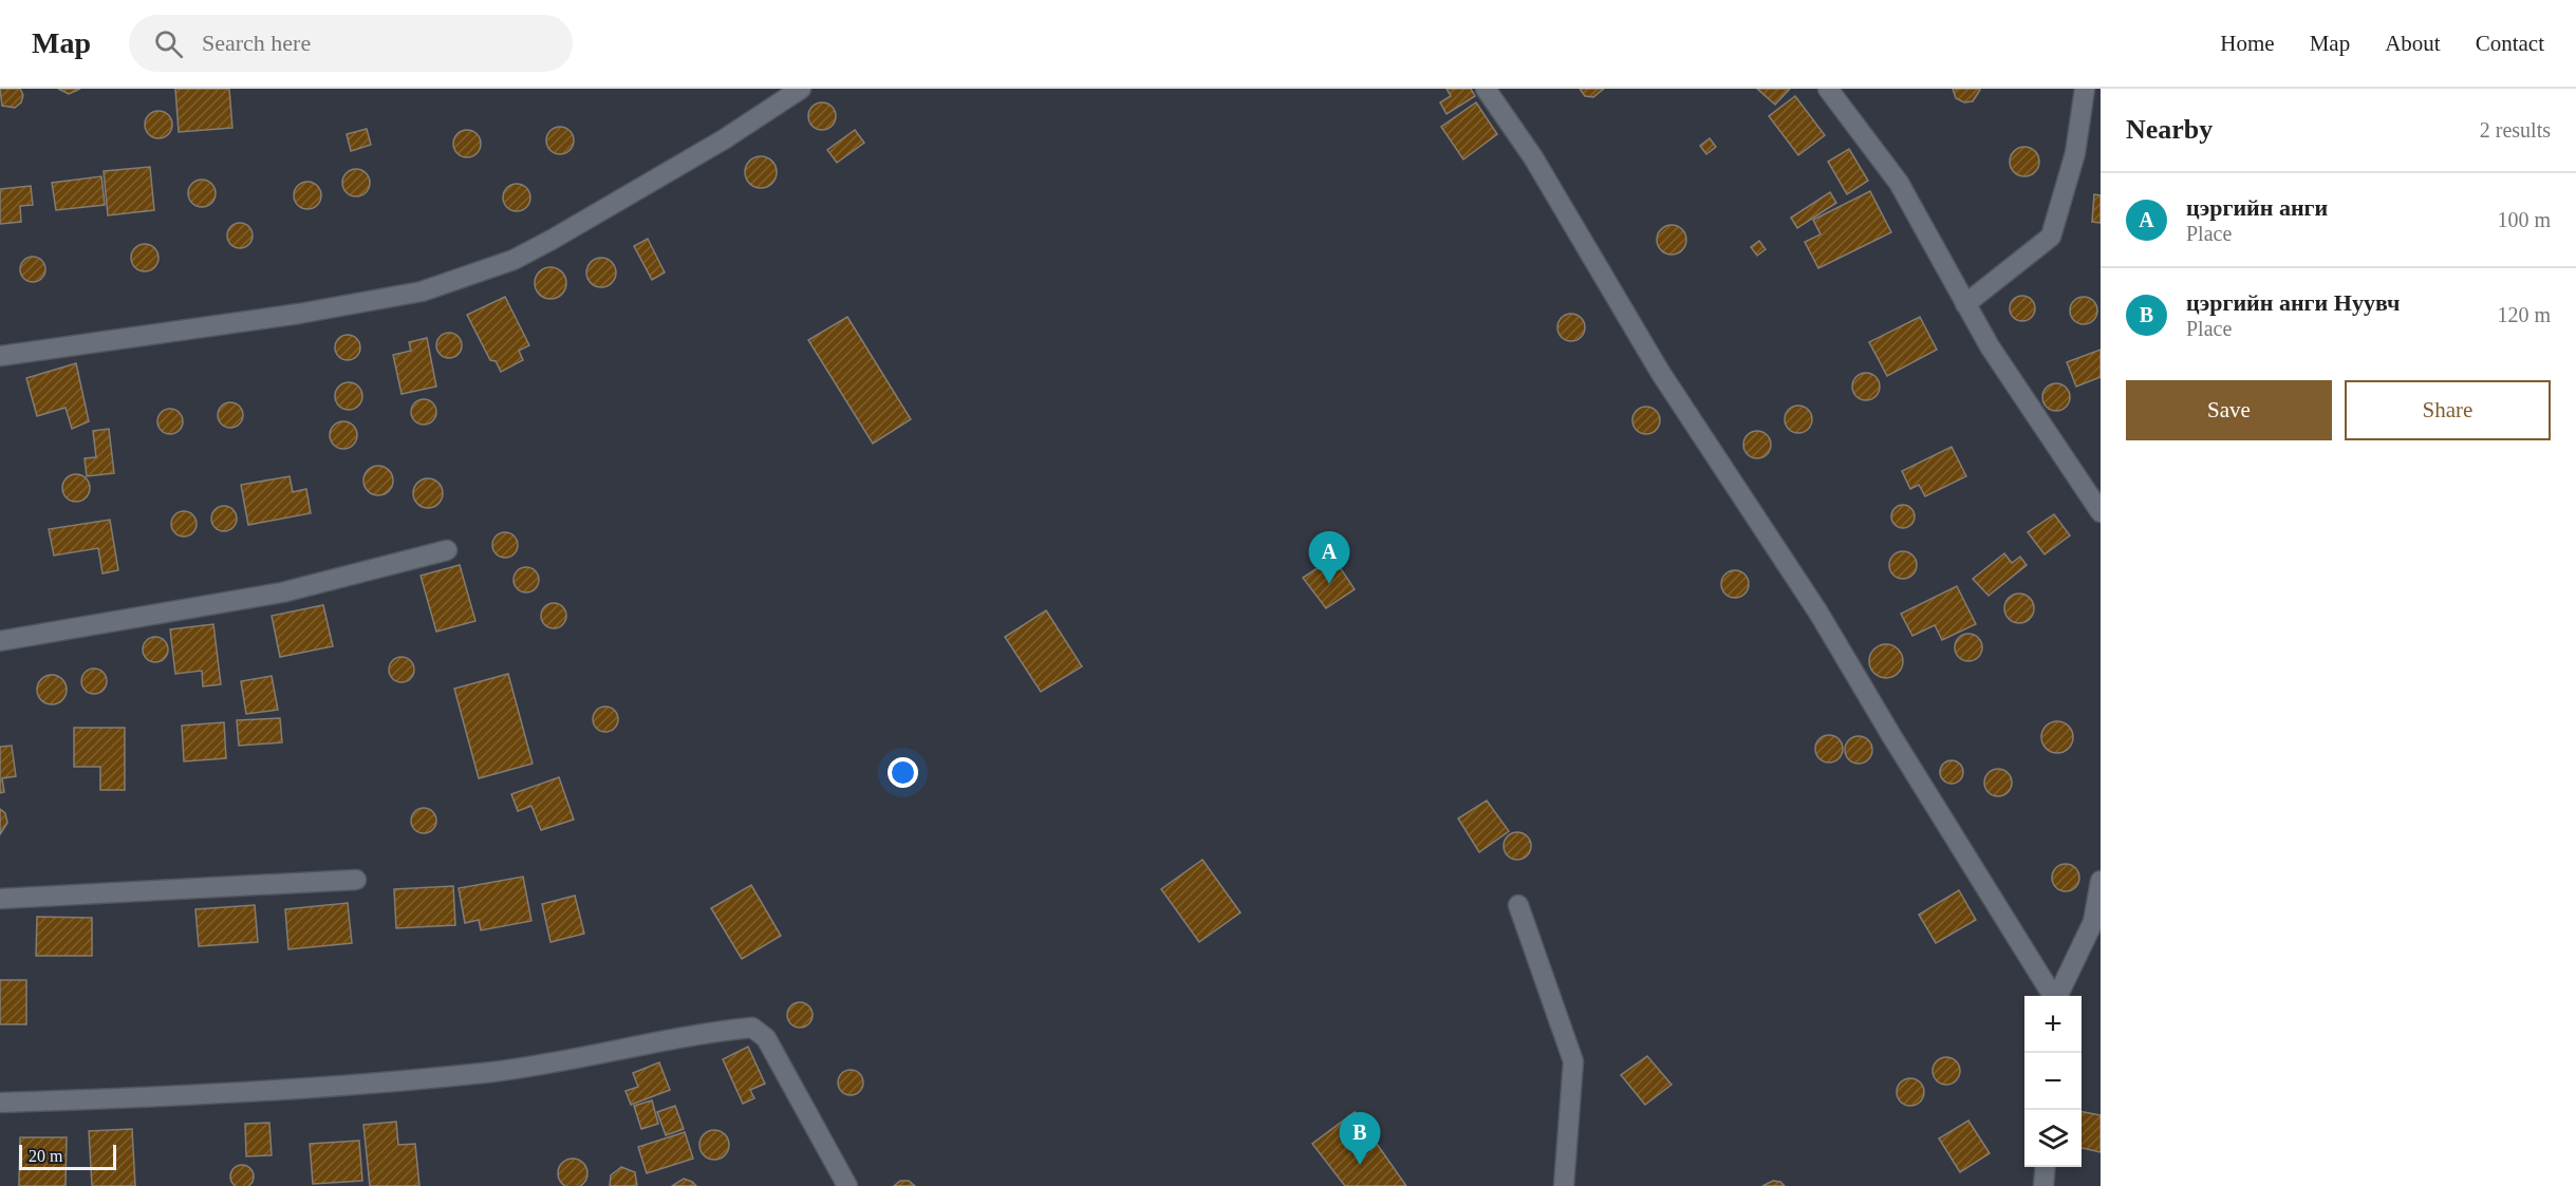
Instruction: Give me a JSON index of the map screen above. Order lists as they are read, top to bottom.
{
  "scale_bar": "20 m",
  "page": {
    "header": "Map",
    "search": "Search here",
    "nav": [
      "Home",
      "Map",
      "About",
      "Contact"
    ],
    "heading": ["Nearby", "2 results"],
    "list": [
      {
        "mark": "A",
        "name": "цэргийн анги",
        "note": "Place",
        "value": "100 m"
      },
      {
        "mark": "B",
        "name": "цэргийн анги Нуувч",
        "note": "Place",
        "value": "120 m"
      }
    ],
    "buttons": ["Save", "Share"],
    "pins": ["A", "B"],
    "map_buttons": ["+", "−"],
    "scale": "20 m"
  }
}
